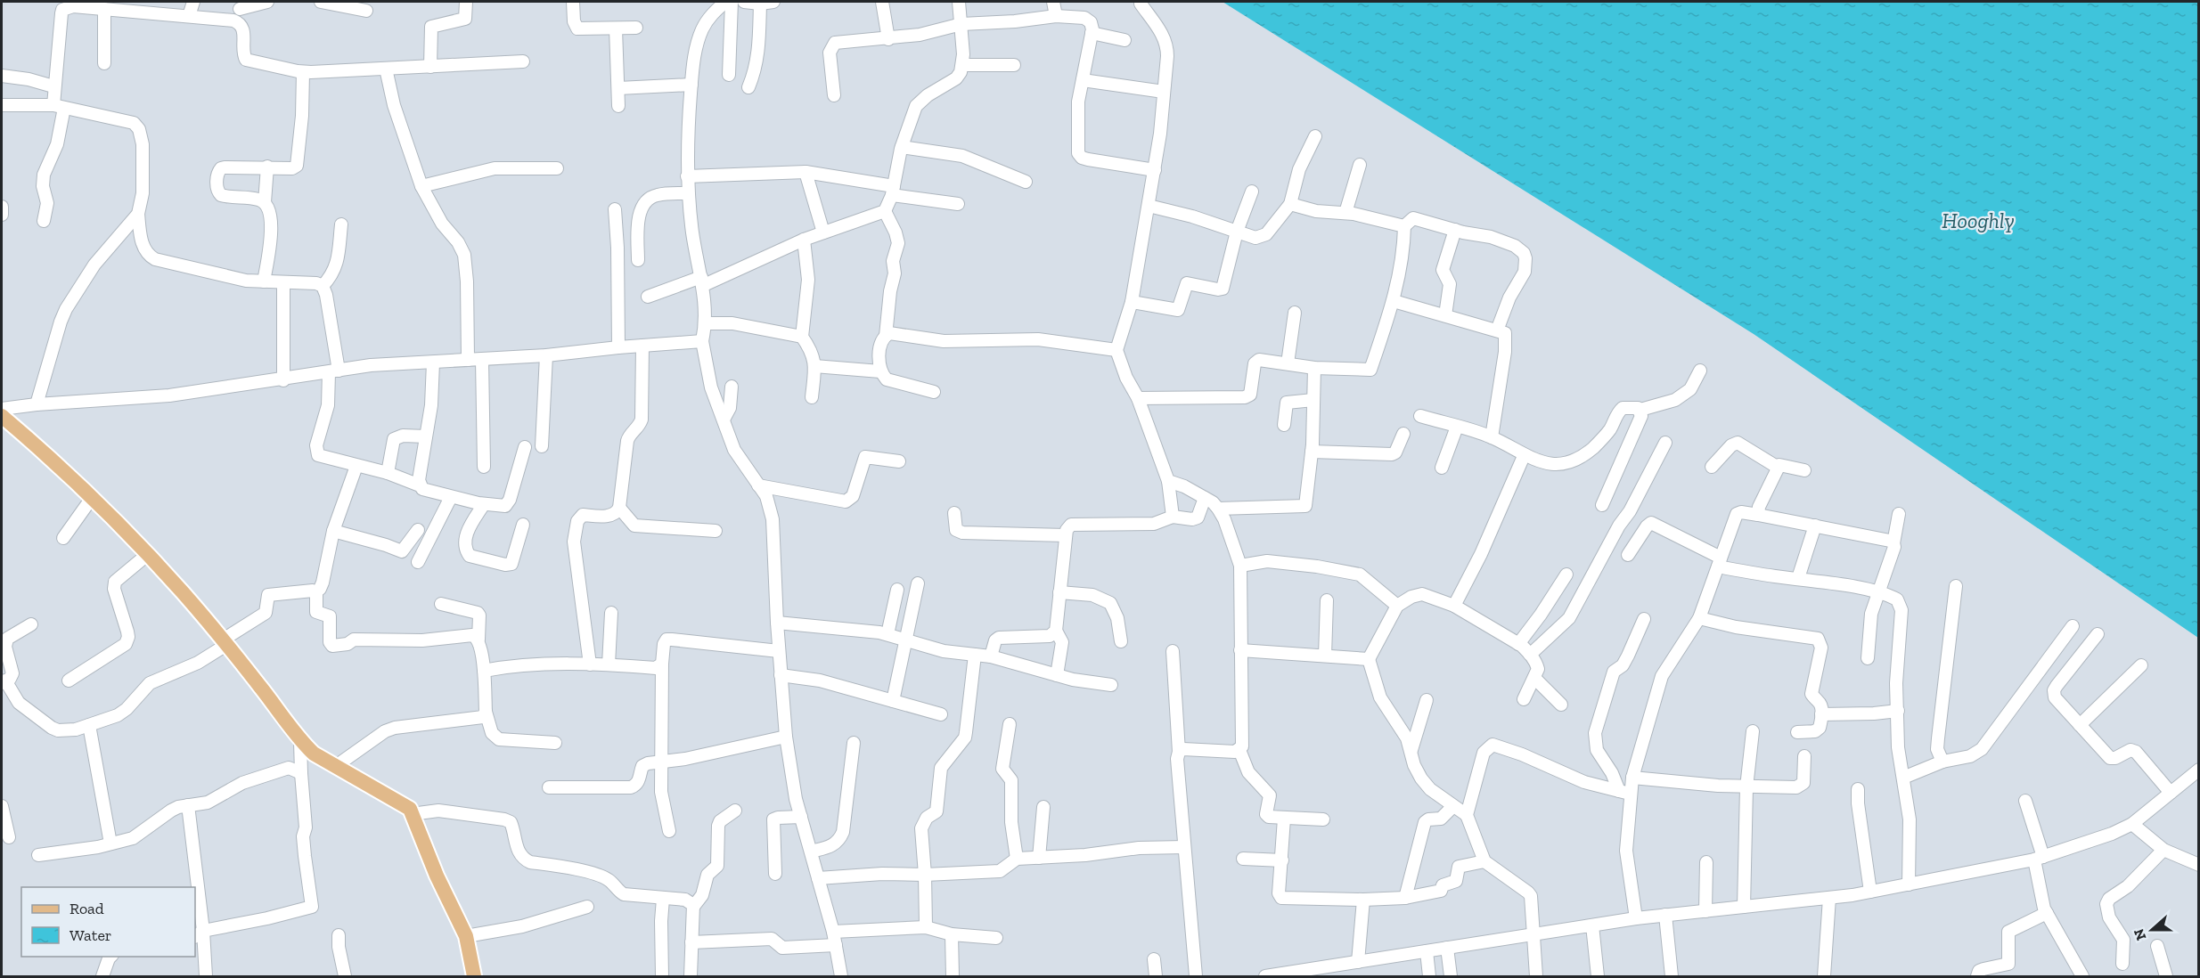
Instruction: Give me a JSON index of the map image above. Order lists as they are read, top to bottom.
{
  "water": ["Hooghly"],
  "legend": ["Road", "Water"],
  "north": "left"
}
